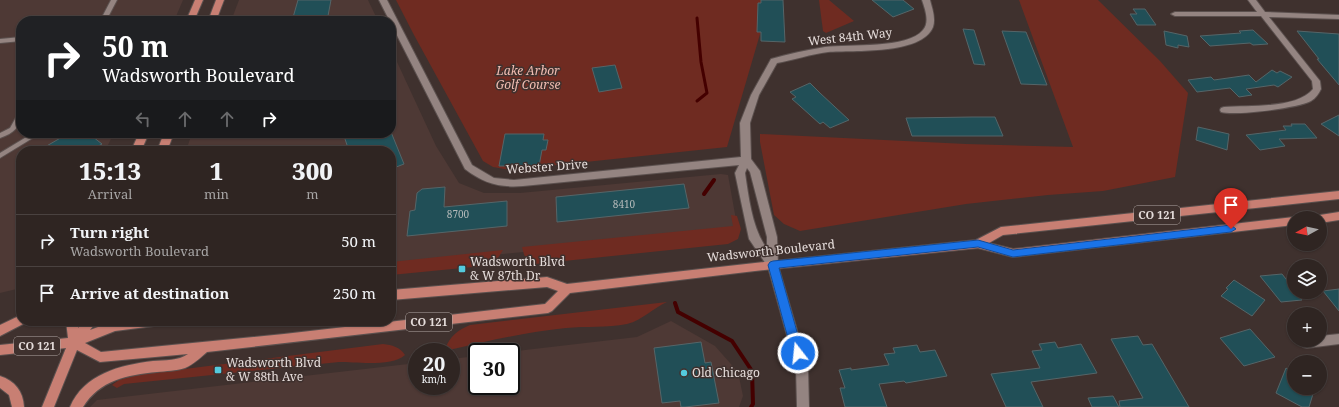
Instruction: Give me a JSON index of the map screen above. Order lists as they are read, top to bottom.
{
  "streets": {
    "main road": ["CO 121", "Wadsworth Boulevard"],
    "street": ["West 84th Way", "Webster Drive"]
  },
  "crossings": [
    ["West 84th Way", "Webster Drive"],
    ["West 84th Way", "Wadsworth Boulevard"],
    ["CO 121", "Wadsworth Boulevard"]
  ],
  "parks": ["Lake Arbor Golf Course"],
  "places": {
    "transit": ["Wadsworth Blvd & W 87th Dr", "Wadsworth Blvd & W 88th Ave"],
    "other": ["Old Chicago"]
  },
  "house_numbers": ["8410", "8700"],
  "north": "left",
  "page": {
    "turn": ["50 m", "Wadsworth Boulevard"],
    "eta": [
      "15:13",
      "Arrival",
      "1",
      "min",
      "300",
      "m"
    ],
    "map_buttons": ["+", "−"],
    "list": [
      {
        "name": "Turn right",
        "note": "Wadsworth Boulevard",
        "value": "50 m"
      },
      {
        "name": "Arrive at destination",
        "value": "250 m"
      }
    ],
    "speed": "20 km/h",
    "limit": "30"
  }
}
